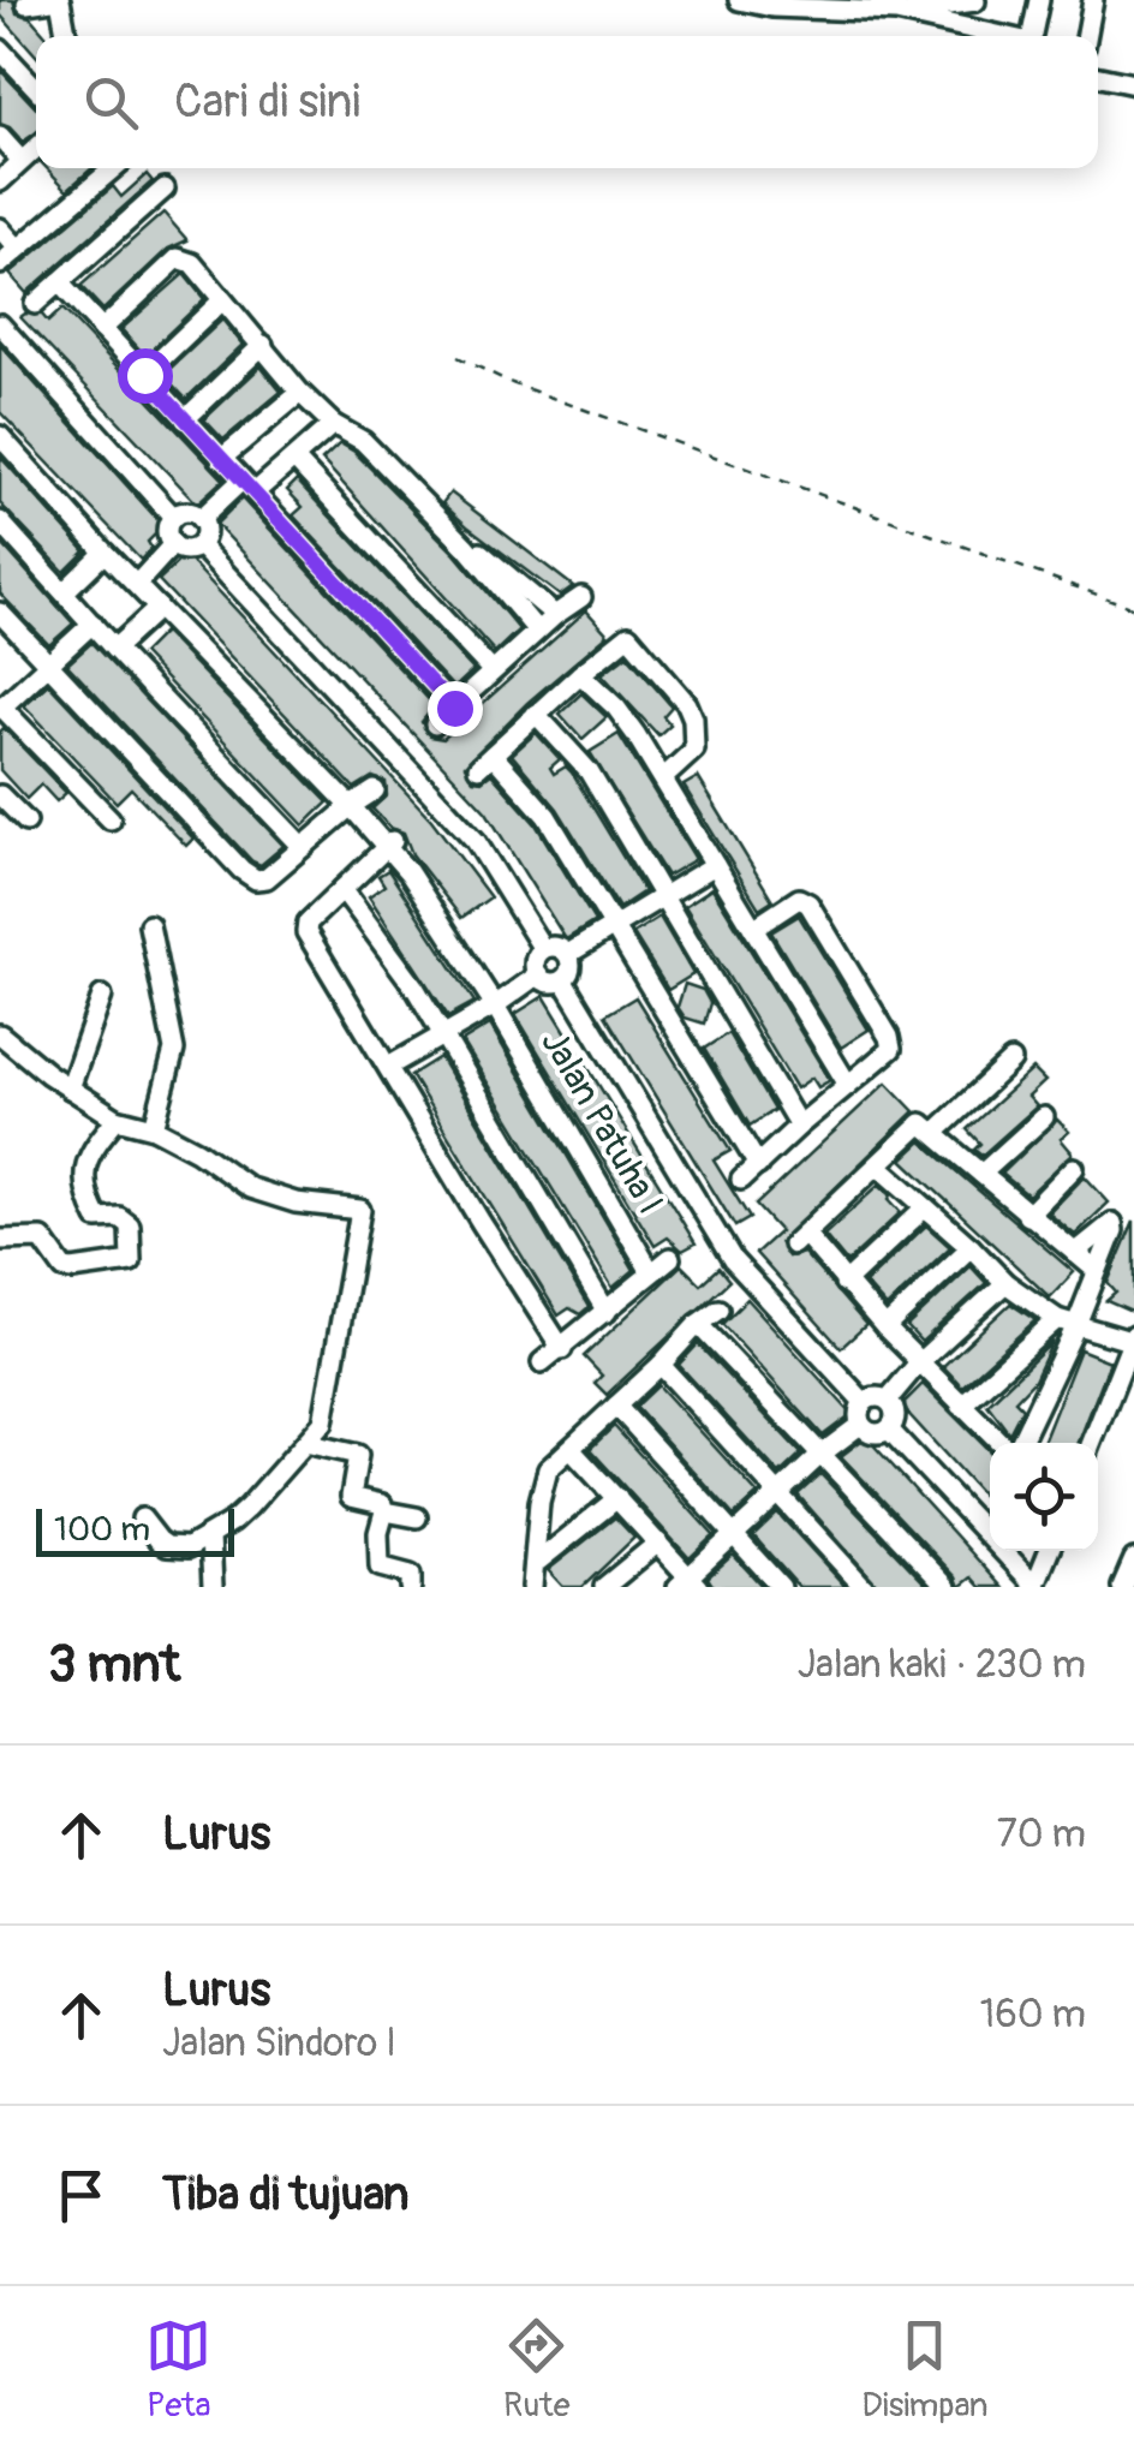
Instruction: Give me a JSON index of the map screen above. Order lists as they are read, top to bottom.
{
  "streets": {
    "street": ["Jalan Patuha I"]
  },
  "scale_bar": "100 m",
  "page": {
    "search": "Cari di sini",
    "scale": "100 m",
    "heading": ["3 mnt", "Jalan kaki · 230 m"],
    "list": [
      ["Lurus", "70 m"],
      ["Lurus", "Jalan Sindoro I", "160 m"],
      "Tiba di tujuan"
    ],
    "nav": ["Peta", "Rute", "Disimpan"]
  }
}
